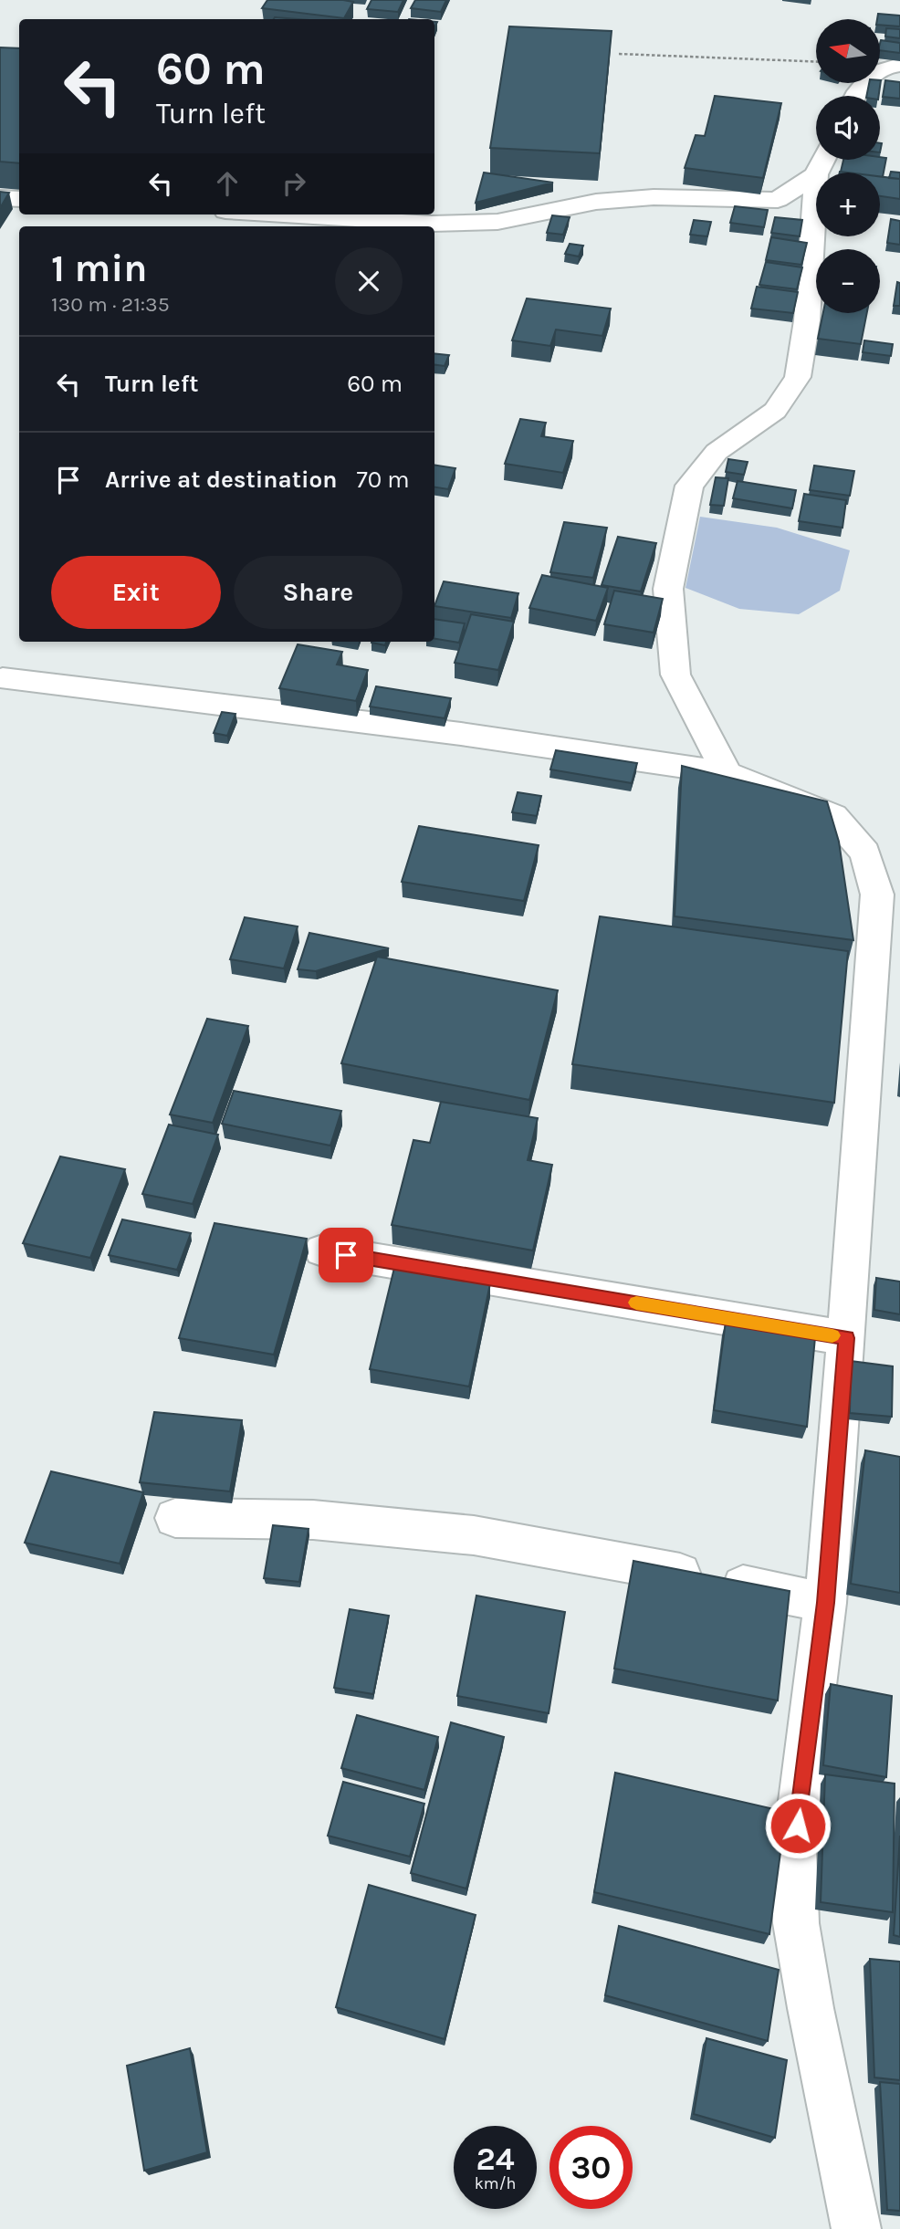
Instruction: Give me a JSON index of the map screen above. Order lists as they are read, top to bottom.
{
  "north": "left",
  "page": {
    "map_buttons": ["+", "−"],
    "turn": ["60 m", "Turn left"],
    "heading": ["1 min", "130 m · 21:35"],
    "list": [
      {
        "name": "Turn left",
        "value": "60 m"
      },
      {
        "name": "Arrive at destination",
        "value": "70 m"
      }
    ],
    "buttons": ["Exit", "Share"],
    "speed": "24 km/h",
    "limit": "30"
  }
}
